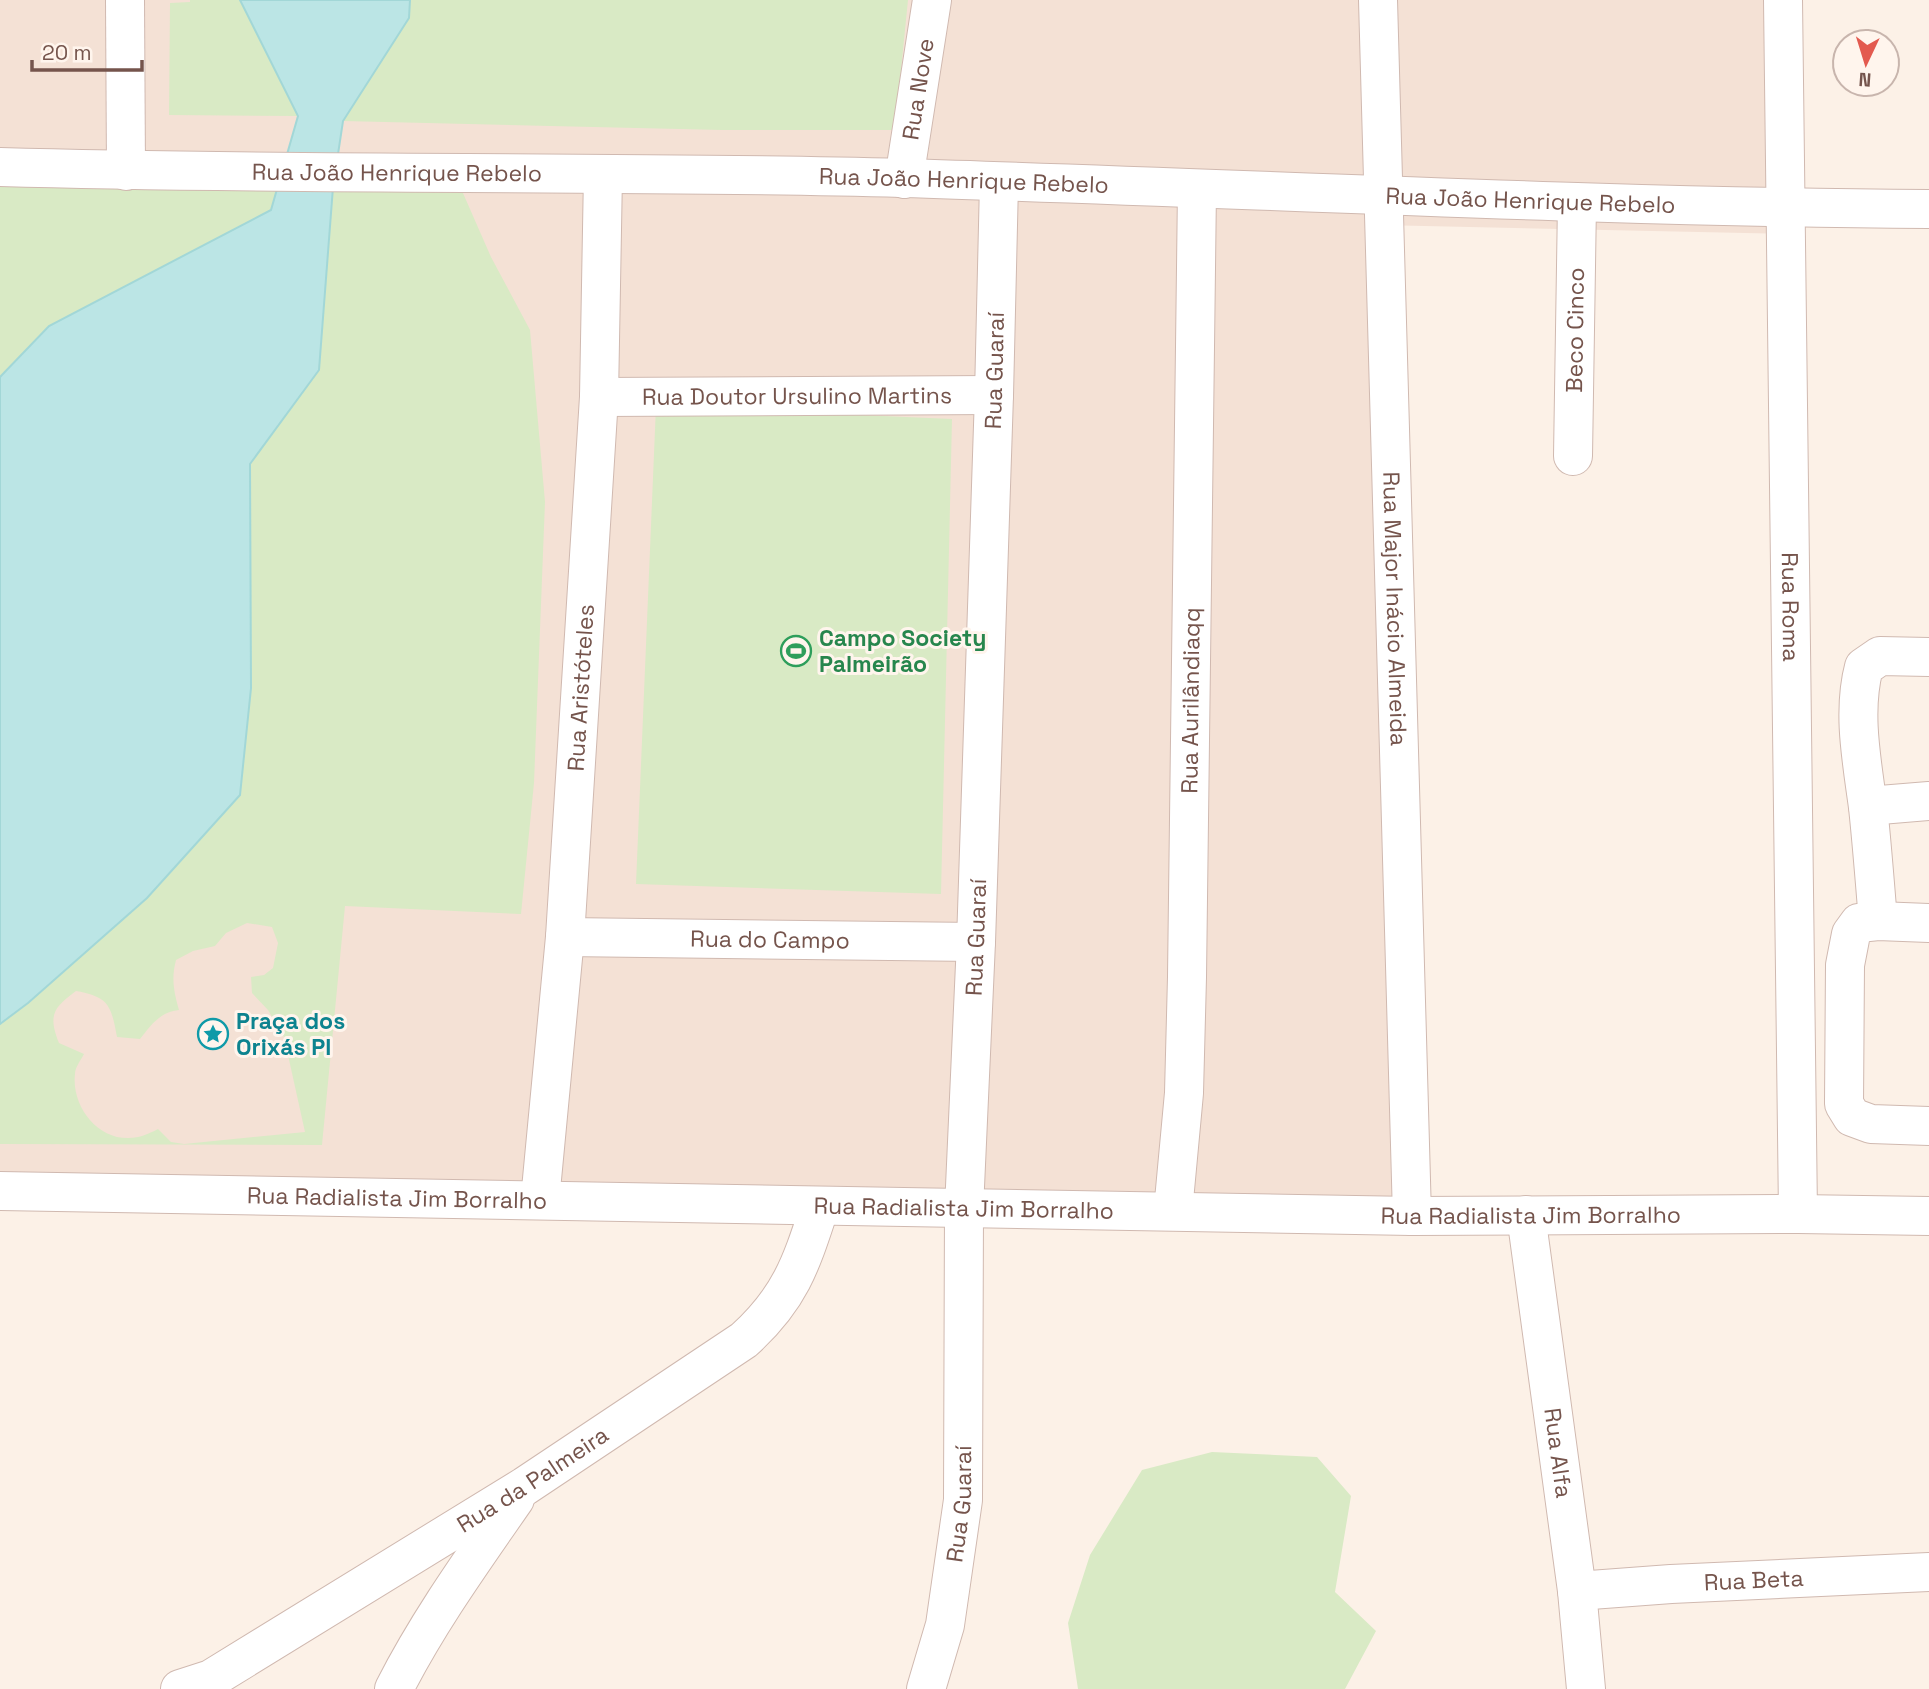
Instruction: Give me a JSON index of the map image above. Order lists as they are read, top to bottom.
{
  "streets": {
    "street": [
      "Rua Nove",
      "Rua João Henrique Rebelo",
      "Beco Cinco",
      "Rua Guaraí",
      "Rua Doutor Ursulino Martins",
      "Rua Roma",
      "Rua Major Inácio Almeida",
      "Rua Aristóteles",
      "Rua Aurilândiaqq",
      "Rua do Campo",
      "Rua Radialista Jim Borralho",
      "Rua Alfa",
      "Rua da Palmeira",
      "Rua Beta"
    ]
  },
  "crossings": [
    ["Rua Nove", "Rua João Henrique Rebelo"],
    ["Rua João Henrique Rebelo", "Beco Cinco"],
    ["Rua João Henrique Rebelo", "Rua Guaraí"],
    ["Rua João Henrique Rebelo", "Rua Roma"],
    ["Rua João Henrique Rebelo", "Rua Major Inácio Almeida"],
    ["Rua João Henrique Rebelo", "Rua Aristóteles"],
    ["Rua João Henrique Rebelo", "Rua Aurilândiaqq"],
    ["Rua Guaraí", "Rua Doutor Ursulino Martins"],
    ["Rua Guaraí", "Rua do Campo"],
    ["Rua Guaraí", "Rua Radialista Jim Borralho"],
    ["Rua Doutor Ursulino Martins", "Rua Aristóteles"],
    ["Rua Roma", "Rua Radialista Jim Borralho"],
    ["Rua Major Inácio Almeida", "Rua Radialista Jim Borralho"],
    ["Rua Aristóteles", "Rua do Campo"],
    ["Rua Aristóteles", "Rua Radialista Jim Borralho"],
    ["Rua Aurilândiaqq", "Rua Radialista Jim Borralho"],
    ["Rua Radialista Jim Borralho", "Rua Alfa"],
    ["Rua Radialista Jim Borralho", "Rua da Palmeira"],
    ["Rua Alfa", "Rua Beta"]
  ],
  "places": {
    "sports": ["Campo Society Palmeirão"],
    "place": ["Praça dos Orixás PI"]
  },
  "scale_bar": "20 m",
  "north": "bottom"
}
